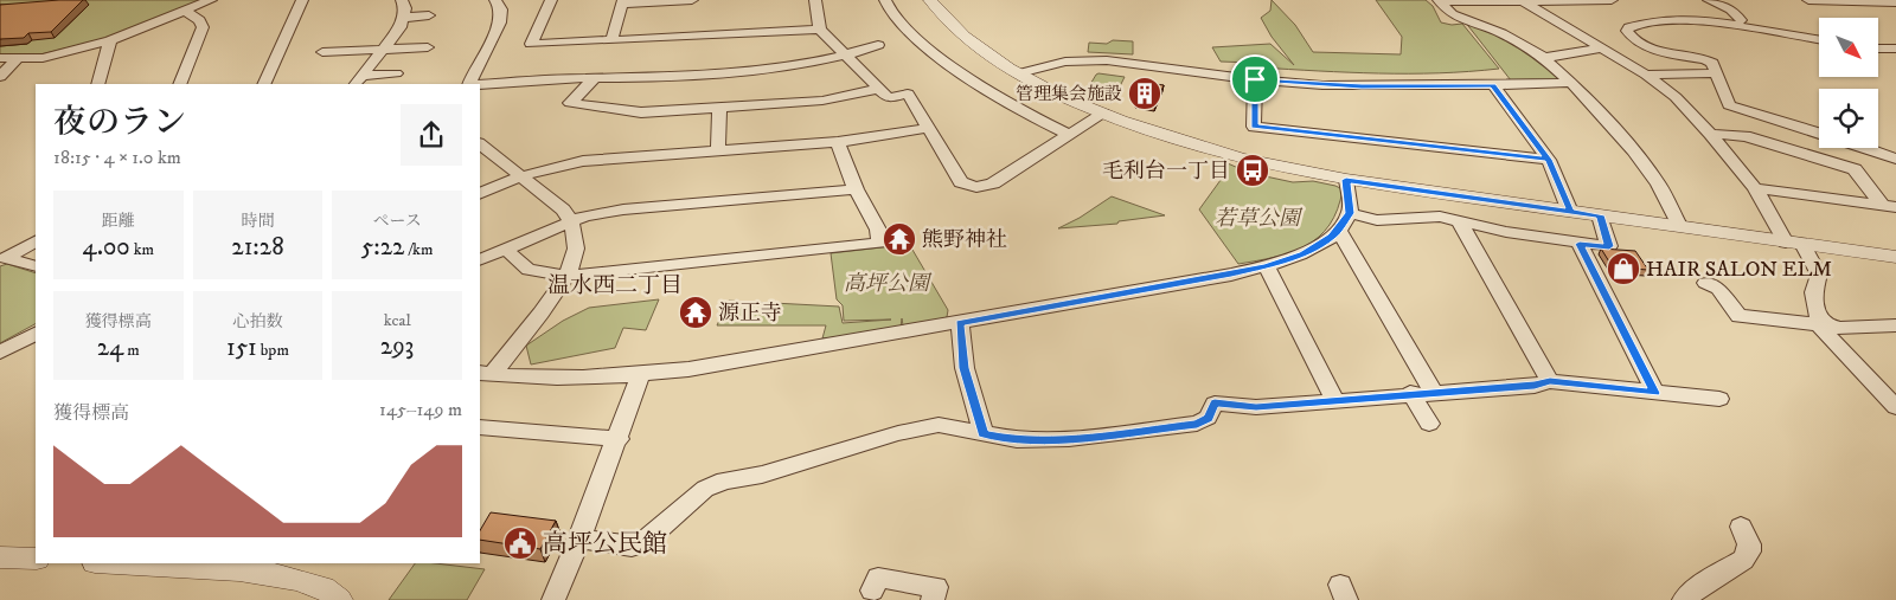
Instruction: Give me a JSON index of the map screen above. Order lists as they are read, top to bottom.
{
  "districts": ["温水西二丁目"],
  "parks": ["若草公園", "高坪公園"],
  "places": {
    "building": ["管理集会施設"],
    "bus stop": ["毛利台一丁目"],
    "temple": ["熊野神社", "源正寺"],
    "shop": ["HAIR SALON ELM"],
    "public building": ["高坪公民館"]
  },
  "north": "bottom right",
  "page": {
    "heading": ["夜のラン", "18:15 · 4 × 1.0 km"],
    "stats": [
      ["距離", "4.00 km"],
      ["時間", "21:28"],
      ["ペース", "5:22 /km"],
      ["獲得標高", "24 m"],
      ["心拍数", "151 bpm"],
      ["kcal", "293"]
    ],
    "chart": ["獲得標高", "145–149 m"]
  }
}
